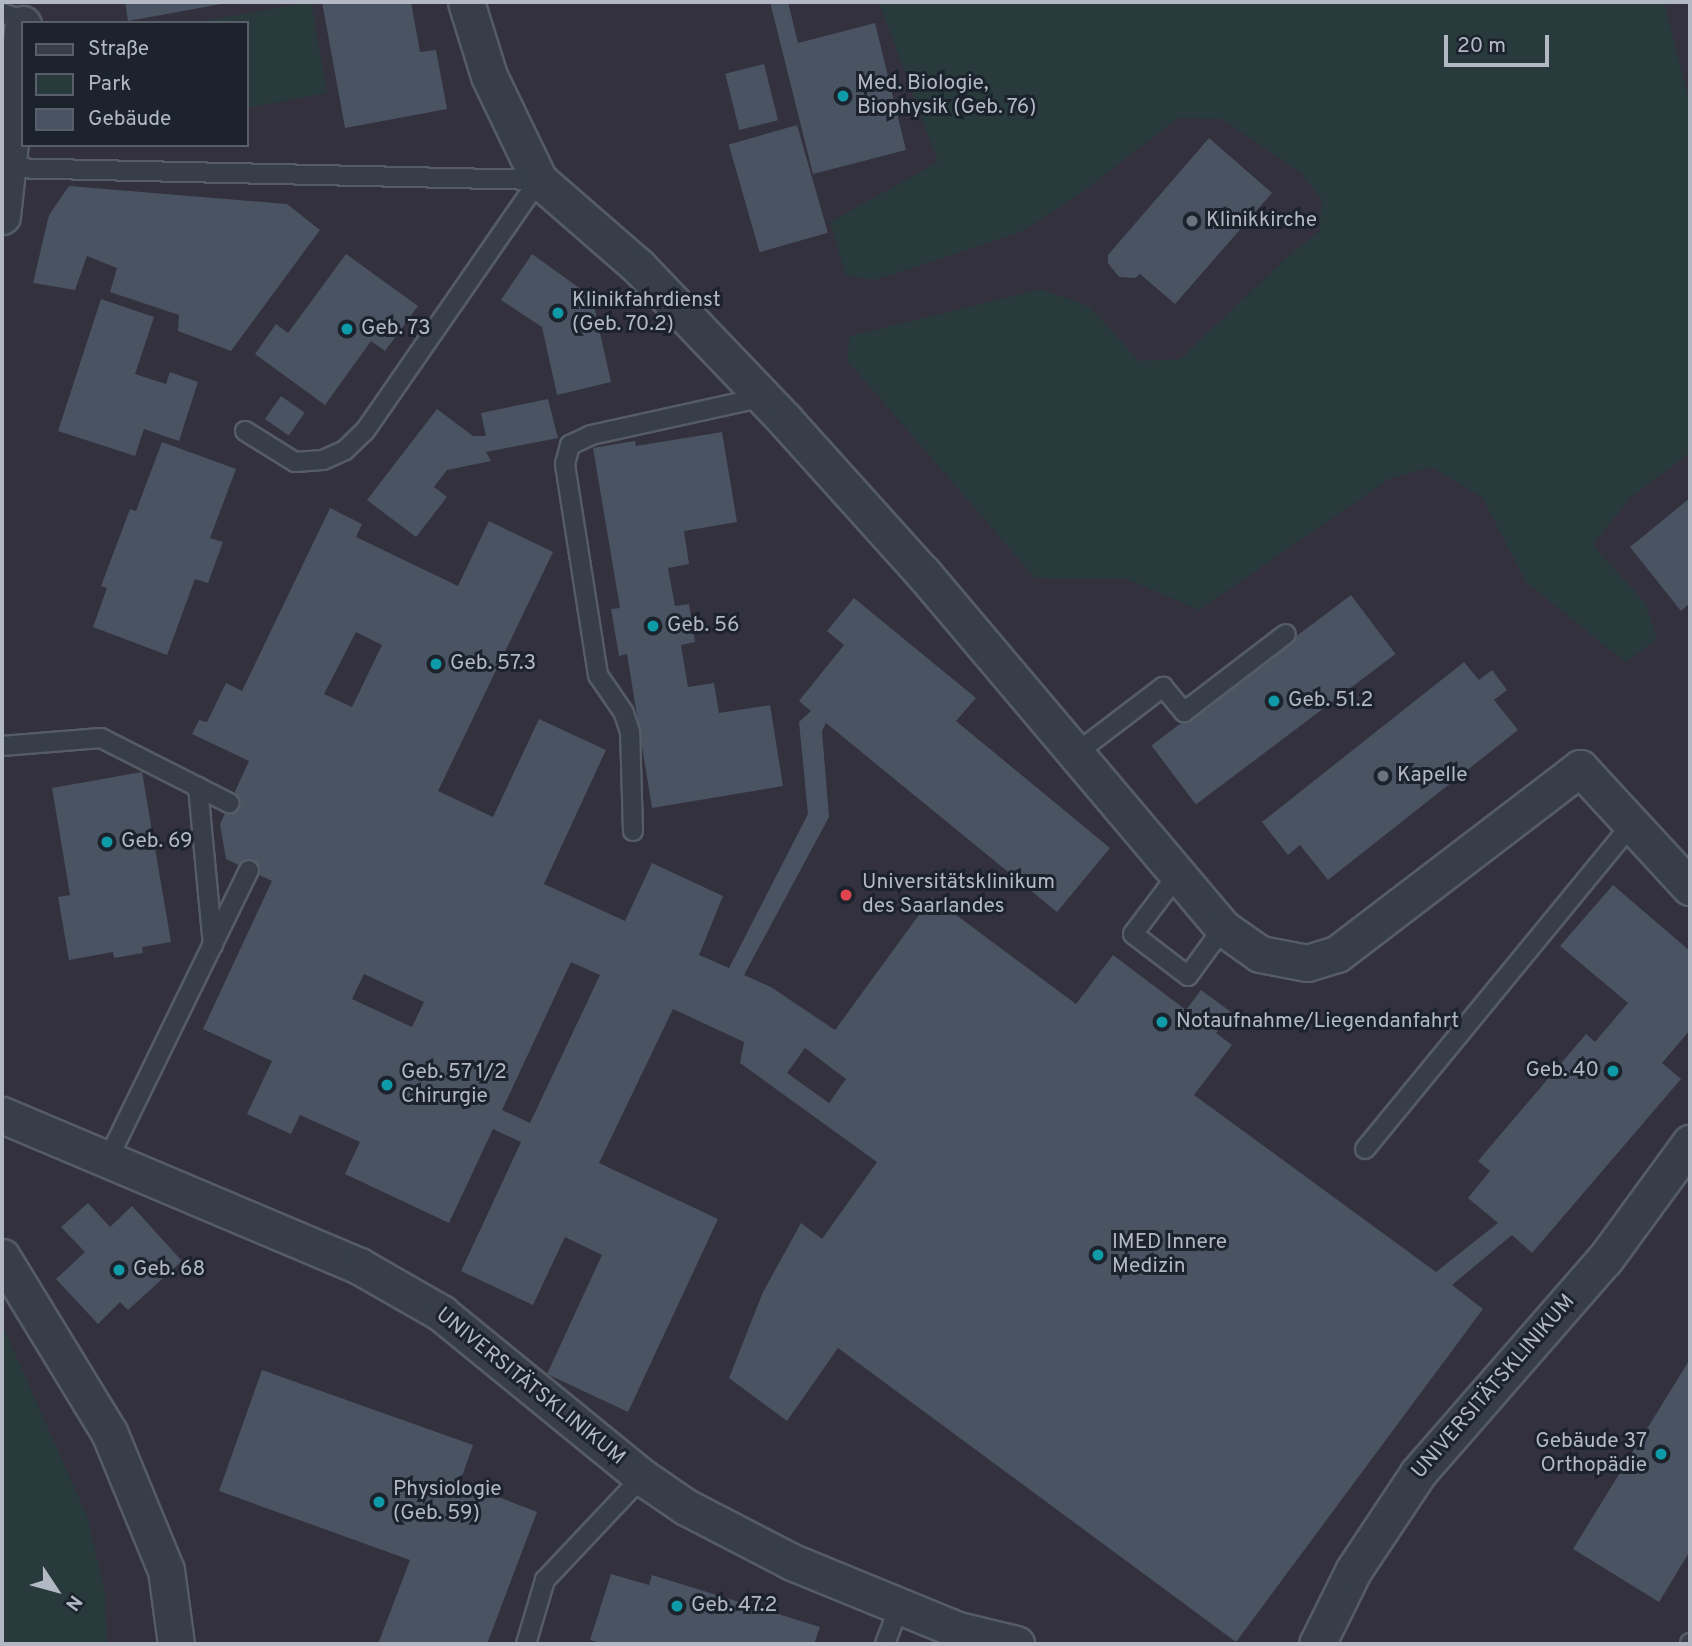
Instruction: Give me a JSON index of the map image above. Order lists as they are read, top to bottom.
{
  "streets": {
    "street": ["UNIVERSITÄTSKLINIKUM"]
  },
  "places": [
    "Med. Biologie, Biophysik (Geb. 76)",
    "Klinikkirche",
    "Klinikfahrdienst (Geb. 70.2)",
    "Geb. 73",
    "Geb. 56",
    "Geb. 57.3",
    "Geb. 51.2",
    "Kapelle",
    "Geb. 69",
    "Universitätsklinikum des Saarlandes",
    "Notaufnahme/Liegendanfahrt",
    "Geb. 40",
    "Geb. 57 1/2 Chirurgie",
    "IMED Innere Medizin",
    "Geb. 68",
    "Gebäude 37 Orthopädie",
    "Physiologie (Geb. 59)",
    "Geb. 47.2"
  ],
  "legend": ["Straße", "Park", "Gebäude"],
  "scale_bar": "20 m",
  "north": "bottom right"
}
